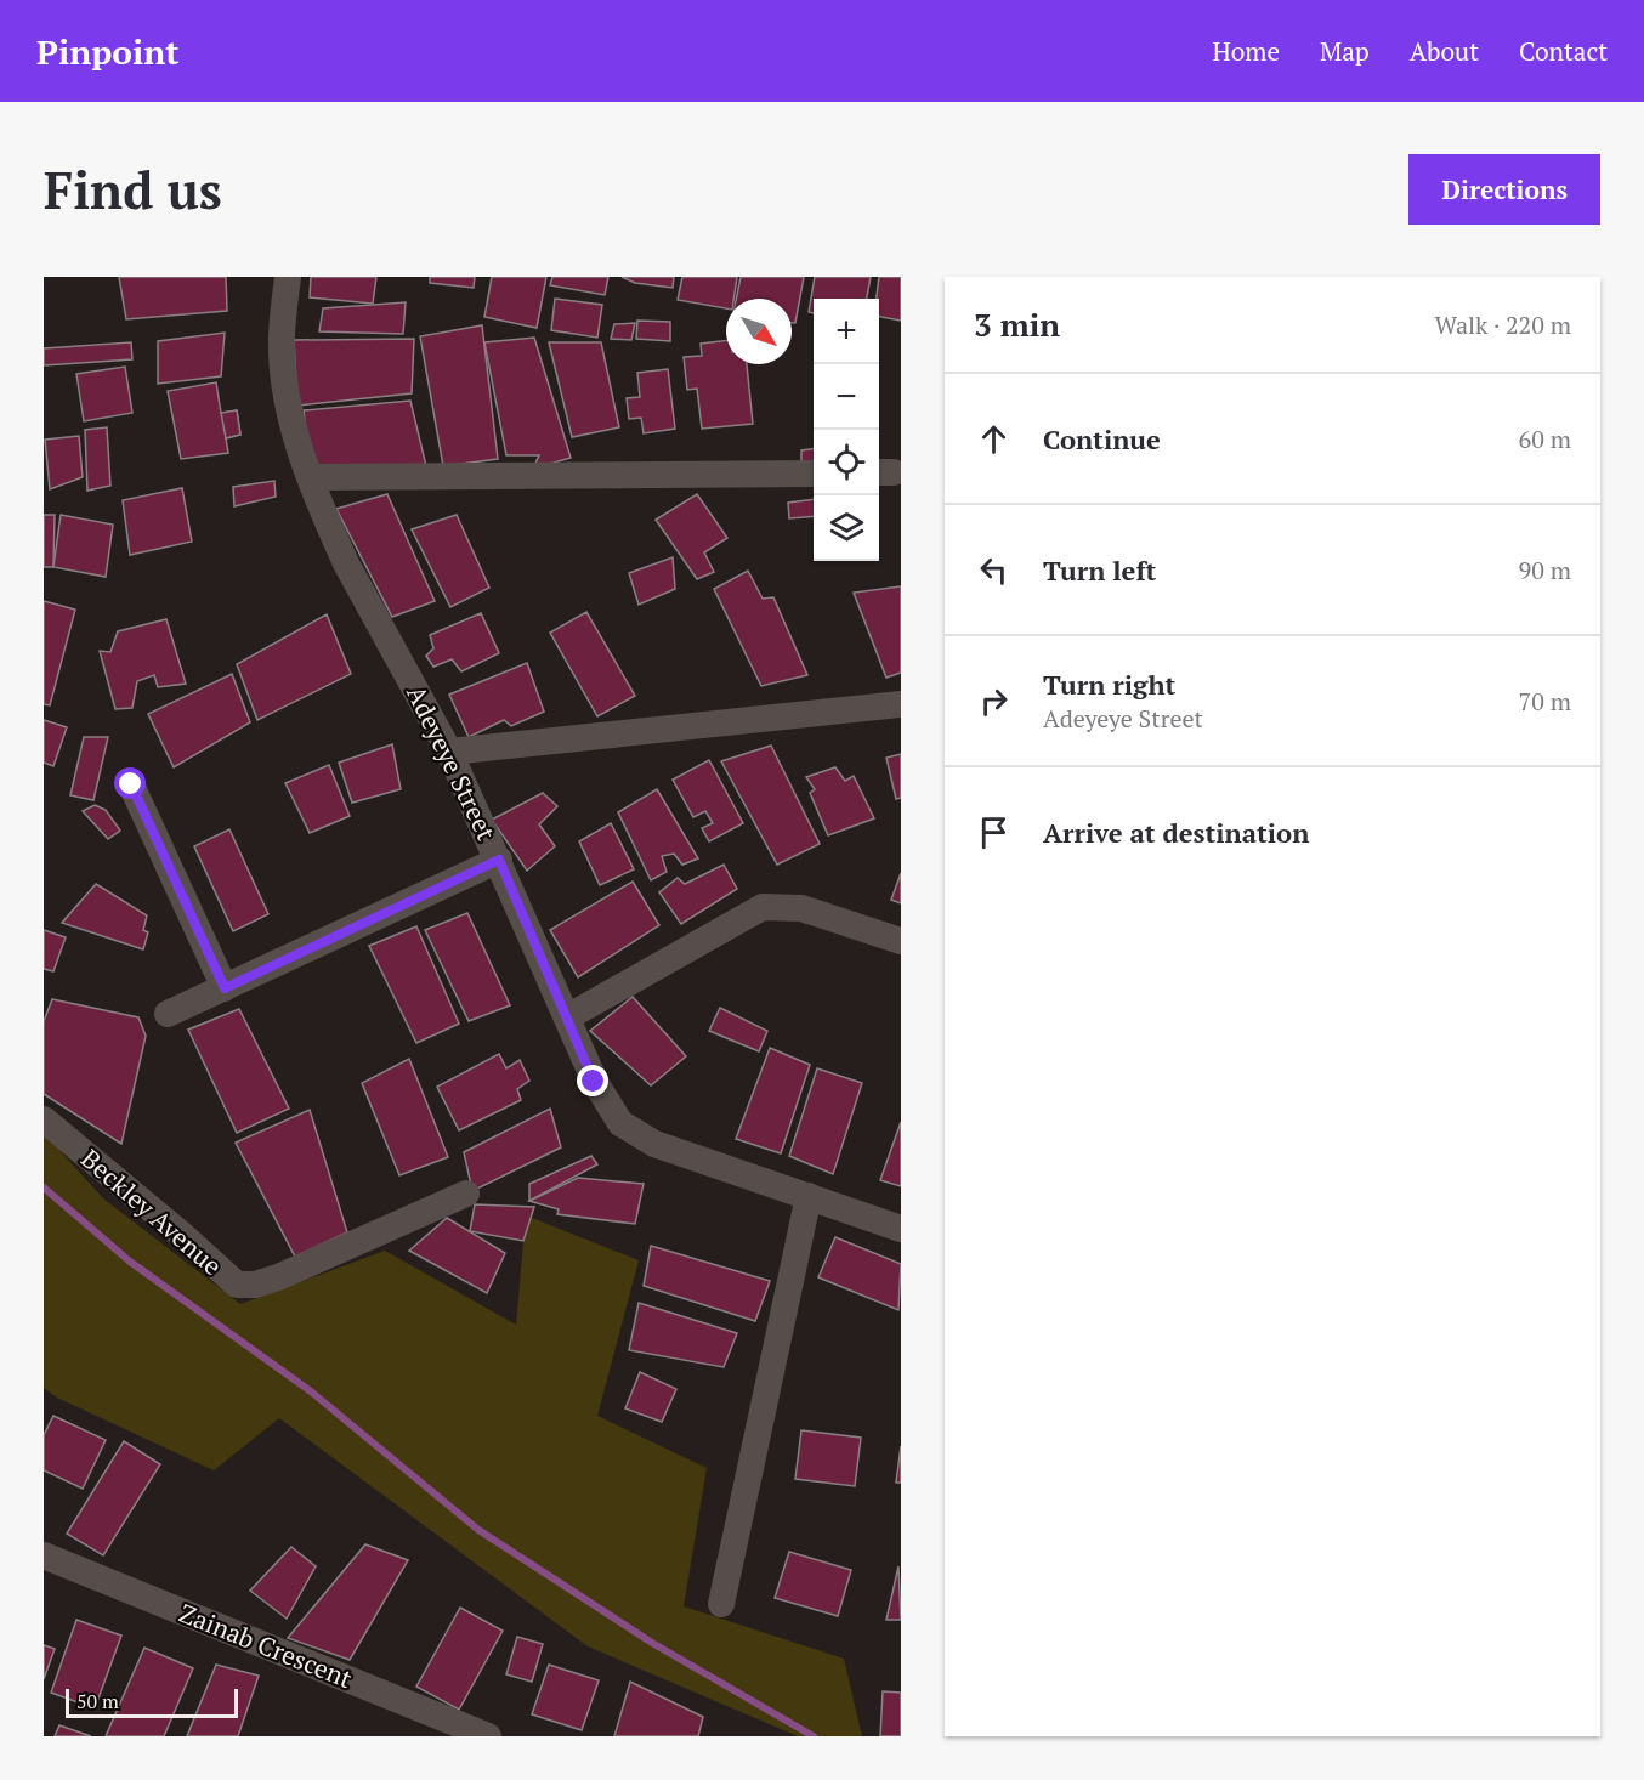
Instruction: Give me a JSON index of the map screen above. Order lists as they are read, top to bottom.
{
  "streets": {
    "street": ["Adeyeye Street", "Beckley Avenue", "Zainab Crescent"]
  },
  "scale_bar": "50 m",
  "north": "bottom right",
  "page": {
    "header": "Pinpoint",
    "nav": [
      "Home",
      "Map",
      "About",
      "Contact"
    ],
    "buttons": "Directions",
    "title": "Find us",
    "heading": ["3 min", "Walk · 220 m"],
    "map_buttons": ["+", "−"],
    "list": [
      ["Continue", "60 m"],
      ["Turn left", "90 m"],
      ["Turn right", "Adeyeye Street", "70 m"],
      "Arrive at destination"
    ],
    "scale": "50 m"
  }
}
